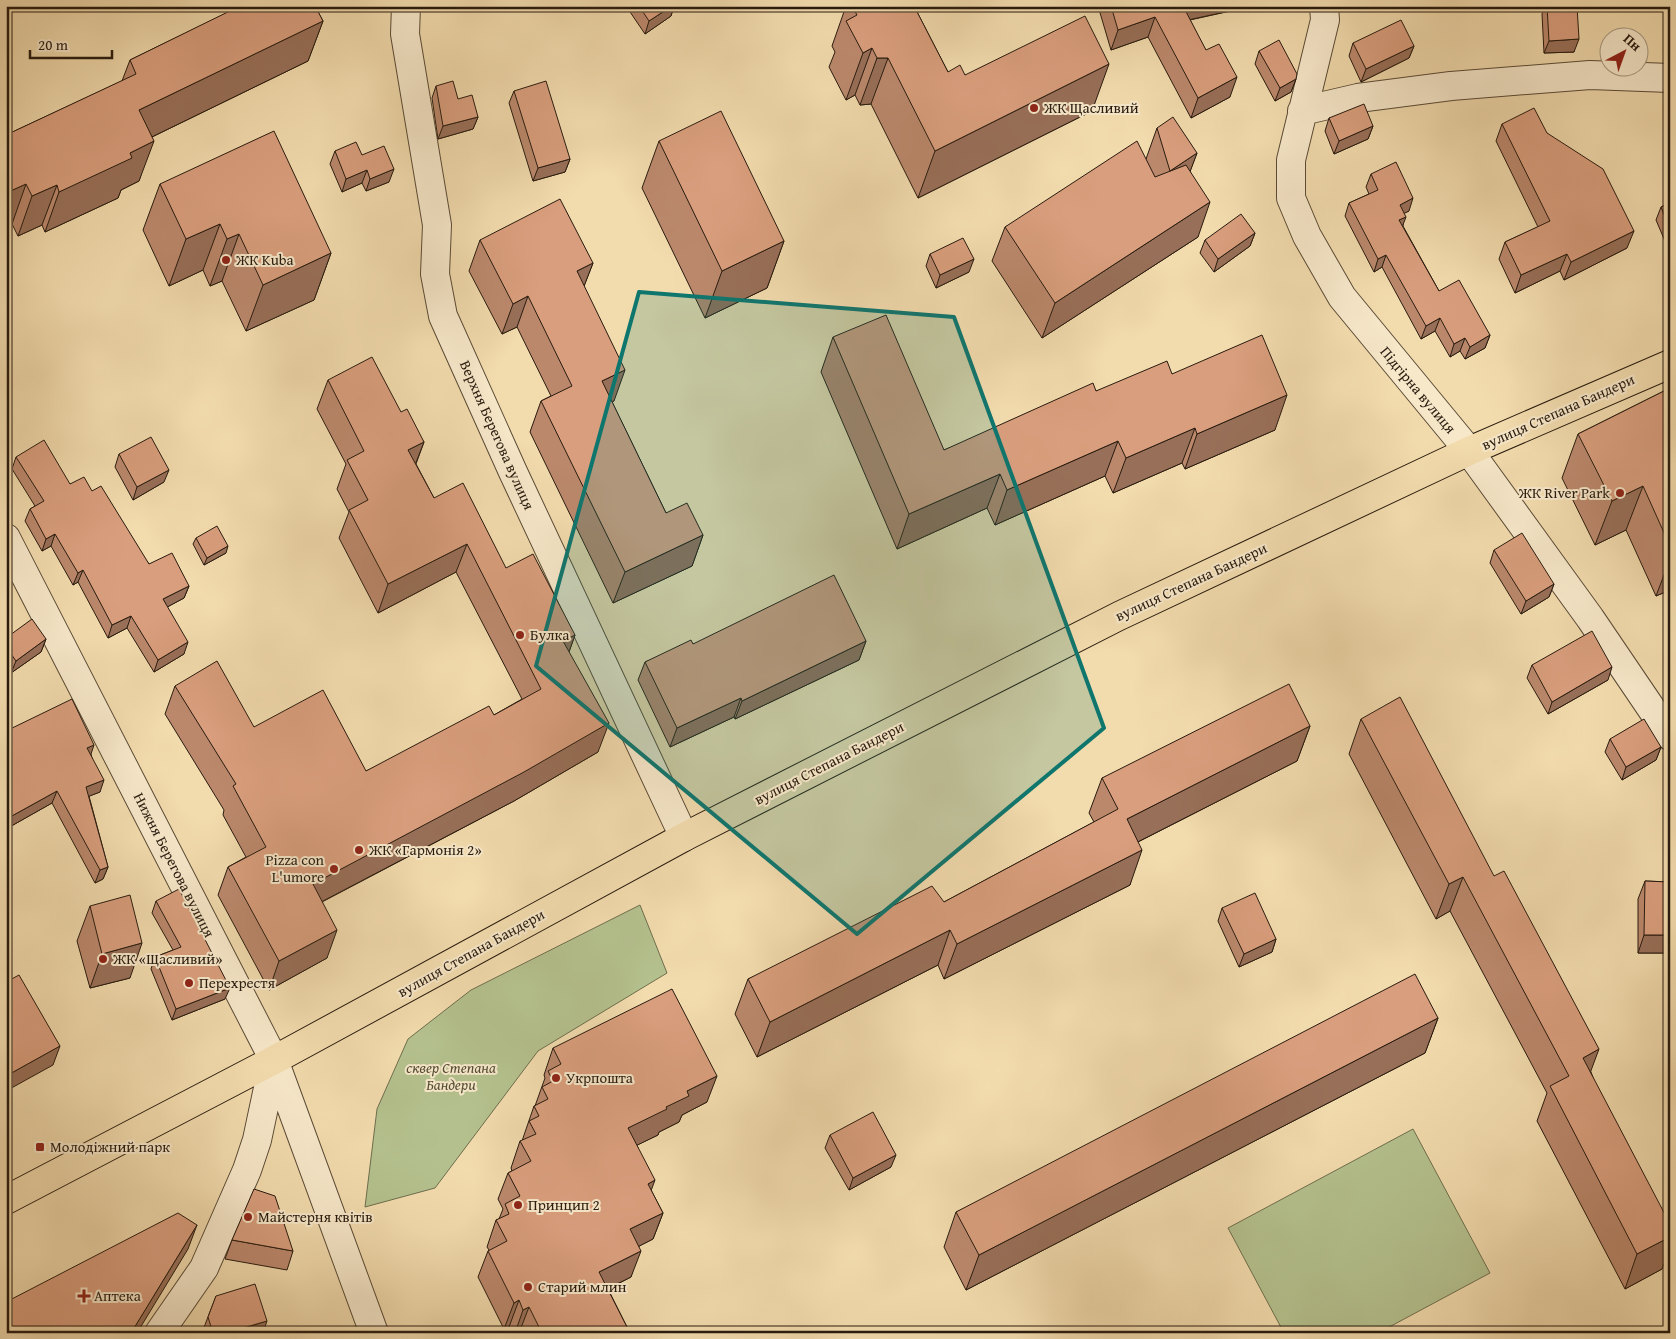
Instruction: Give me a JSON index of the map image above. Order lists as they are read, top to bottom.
{
  "streets": {
    "main road": ["вулиця Степана Бандери"],
    "street": ["Підгірна вулиця", "Верхня Берегова вулиця", "Нижня Берегова вулиця"]
  },
  "crossings": [
    ["Підгірна вулиця", "вулиця Степана Бандери"],
    ["вулиця Степана Бандери", "Верхня Берегова вулиця"],
    ["вулиця Степана Бандери", "Нижня Берегова вулиця"]
  ],
  "parks": ["сквер Степана Бандери"],
  "places": {
    "other": [
      "ЖК Щасливий",
      "ЖК Kuba",
      "ЖК River Park",
      "Булка",
      "ЖК «Гармонія 2»",
      "Pizza con L'umore",
      "ЖК «Щасливий»",
      "Перехрестя",
      "Укрпошта",
      "Принцип 2",
      "Майстерня квітів",
      "Старий млин"
    ],
    "transit": ["Молодіжний парк"],
    "health": ["Аптека"]
  },
  "scale_bar": "20 m",
  "north": "top right"
}
